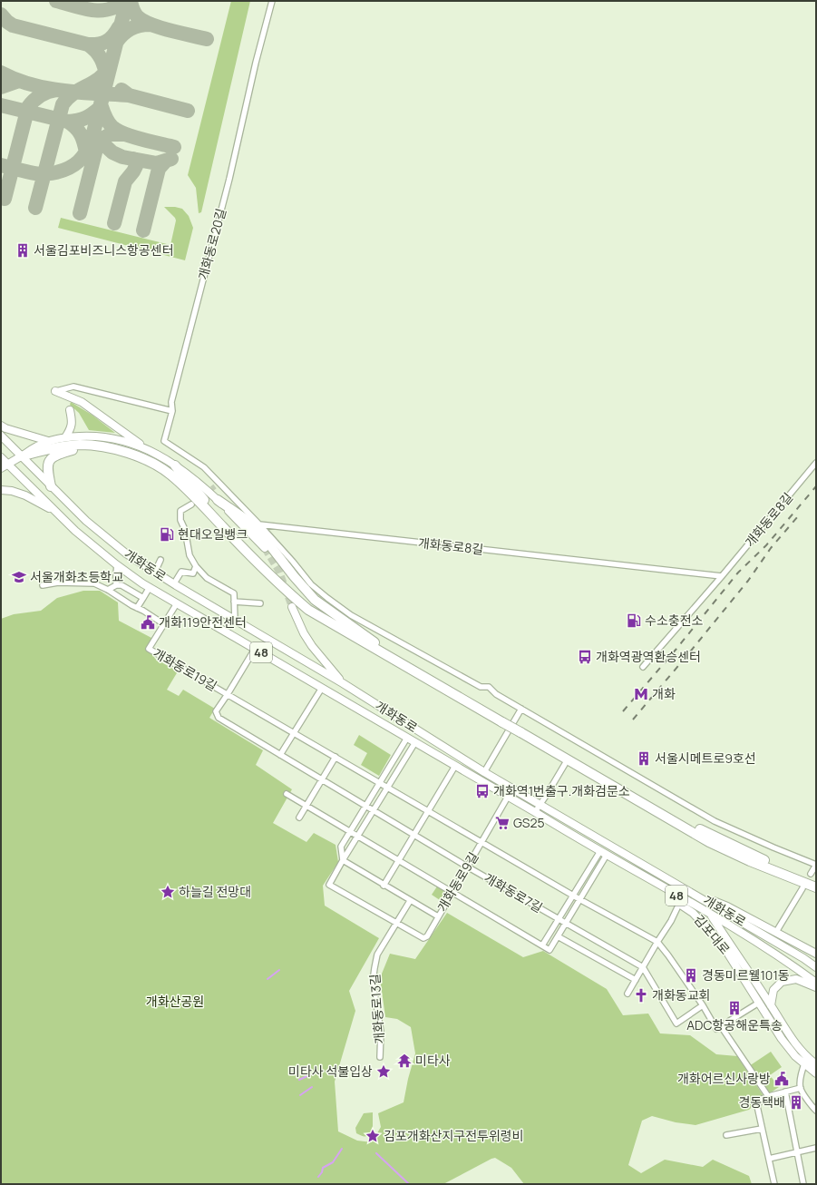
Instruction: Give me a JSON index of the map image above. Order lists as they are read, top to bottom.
{
  "streets": {
    "main road": ["개화동로", "48", "김포대로"],
    "street": [
      "개화동로20길",
      "개화동로8길",
      "개화동로19길",
      "개화동로9길",
      "개화동로7길",
      "개화동로13길"
    ]
  },
  "crossings": [
    ["개화동로20길", "개화동로8길"],
    ["개화동로", "개화동로19길"],
    ["개화동로", "개화동로9길"],
    ["개화동로", "김포대로"],
    ["개화동로9길", "개화동로7길"],
    ["개화동로9길", "개화동로13길"]
  ],
  "parks": ["개화산공원"],
  "places": {
    "building": [
      "서울김포비즈니스항공센터",
      "서울시메트로9호선",
      "경동미르웰101동",
      "ADC항공해운특송",
      "경동택배"
    ],
    "fuel station": ["현대오일뱅크", "수소충전소"],
    "school or university": ["서울개화초등학교"],
    "public building": ["개화119안전센터", "개화어르신사랑방"],
    "bus stop": ["개화역광역환승센터", "개화역1번출구.개화검문소"],
    "metro station": ["개화"],
    "supermarket": ["GS25"],
    "place": ["하늘길 전망대", "미타사 석불입상", "김포개화산지구전투위령비"],
    "church": ["개화동교회"],
    "temple": ["미타사"]
  }
}
